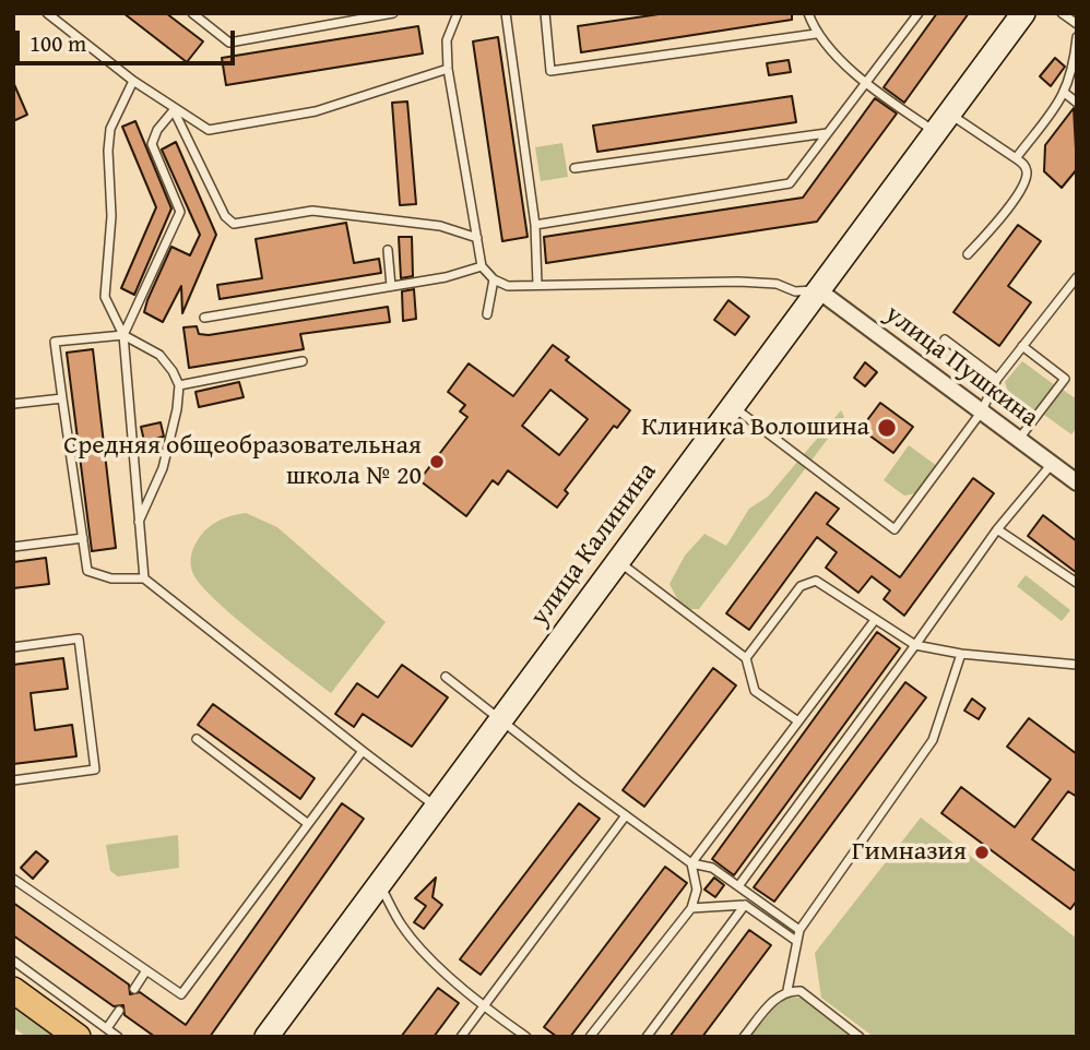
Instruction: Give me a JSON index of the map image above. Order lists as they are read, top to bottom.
{
  "streets": {
    "main road": ["улица Калинина"],
    "street": ["улица Пушкина"]
  },
  "crossings": [
    ["улица Пушкина", "улица Калинина"]
  ],
  "places": ["Клиника Волошина", "Средняя общеобразовательная школа № 20", "Гимназия"],
  "scale_bar": "100 m"
}
